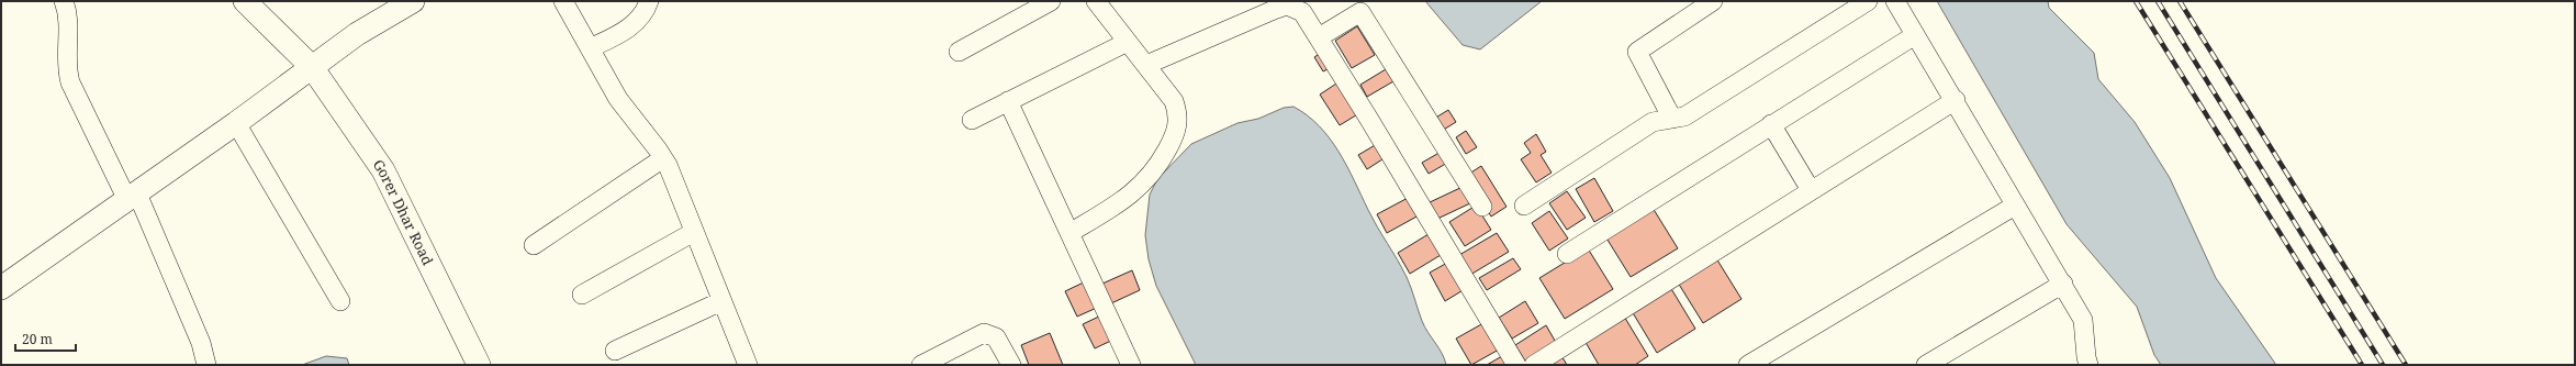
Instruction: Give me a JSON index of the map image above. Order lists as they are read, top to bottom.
{
  "streets": {
    "street": ["Gorer Dhar Road"]
  },
  "scale_bar": "20 m"
}
